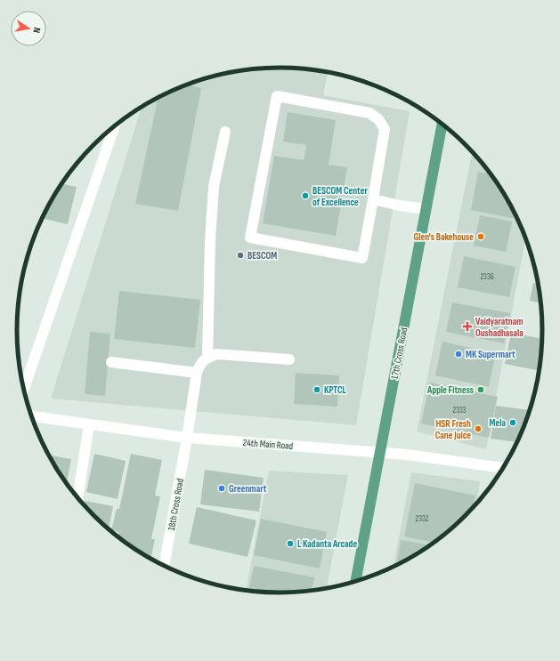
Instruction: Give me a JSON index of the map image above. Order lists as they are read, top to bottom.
{
  "streets": {
    "main road": ["17th Cross Road"],
    "street": ["24th Main Road", "18th Cross Road"]
  },
  "crossings": [
    ["17th Cross Road", "24th Main Road"],
    ["24th Main Road", "18th Cross Road"]
  ],
  "places": {
    "other": [
      "BESCOM Center of Excellence",
      "Glen's Bakehouse",
      "BESCOM",
      "MK Supermart",
      "KPTCL",
      "Apple Fitness",
      "Mela",
      "HSR Fresh Cane Juice",
      "Greenmart",
      "L Kadanta Arcade"
    ],
    "health": ["Vaidyaratnam Oushadhasala"]
  },
  "house_numbers": ["2336", "2333", "2332"],
  "north": "right"
}
